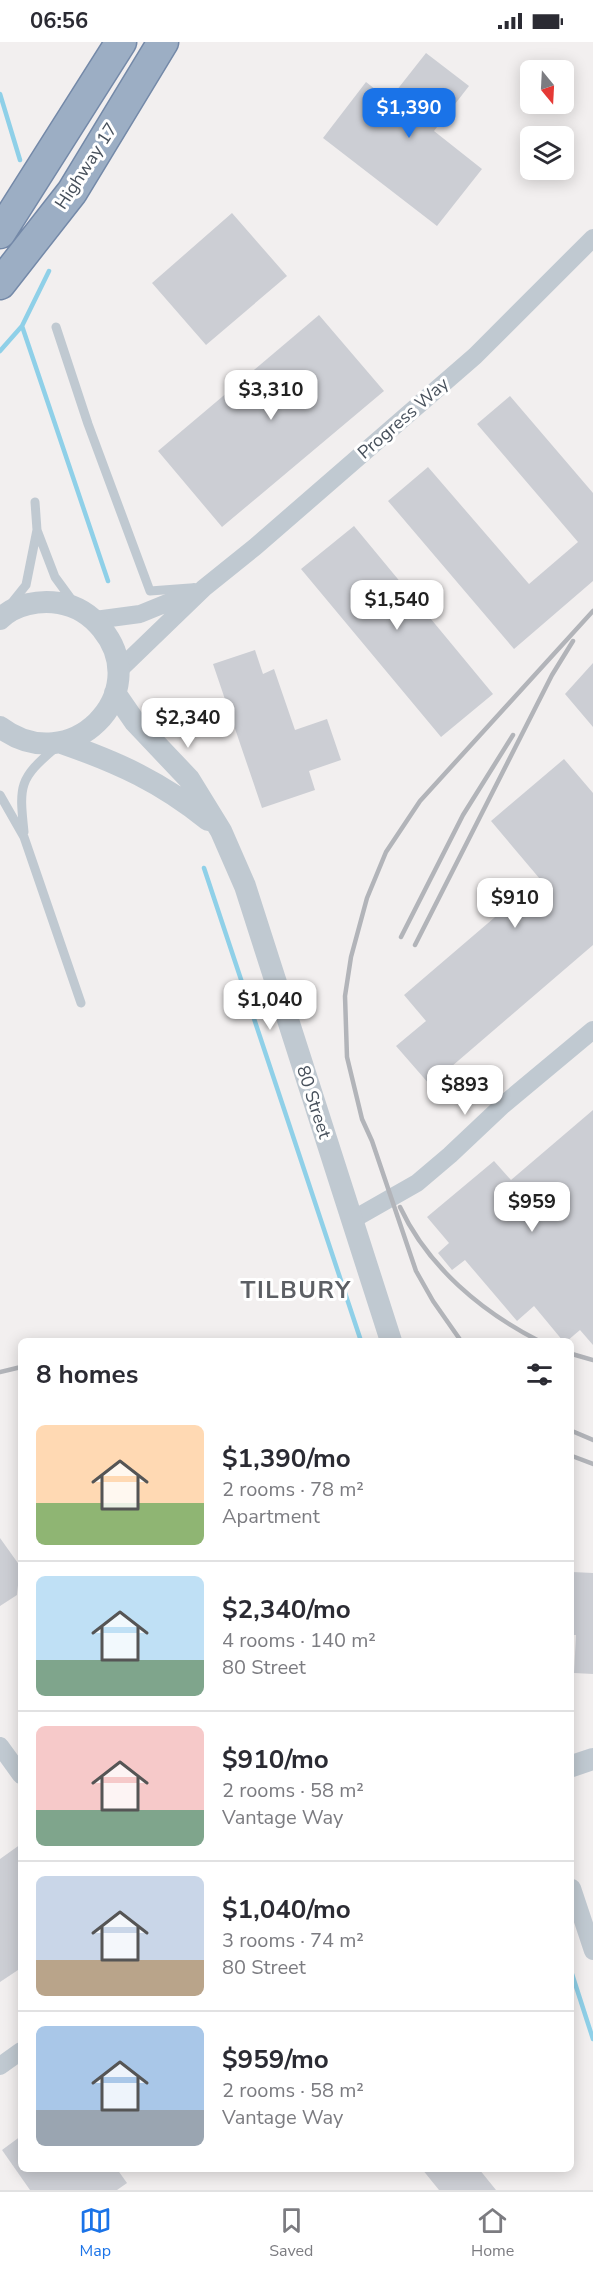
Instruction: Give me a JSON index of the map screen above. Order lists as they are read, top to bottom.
{
  "streets": {
    "highway": ["Highway 17"],
    "street": ["Progress Way", "80 Street"]
  },
  "crossings": [
    ["Progress Way", "80 Street"]
  ],
  "districts": ["TILBURY"],
  "north": "bottom",
  "page": {
    "status": "06:56",
    "price": [
      "$1,390",
      "$3,310",
      "$1,540",
      "$2,340",
      "$910",
      "$1,040",
      "$893",
      "$959"
    ],
    "heading": "8 homes",
    "list": [
      {
        "name": "$1,390/mo",
        "note": "2 rooms · 78 m² · Apartment"
      },
      {
        "name": "$2,340/mo",
        "note": "4 rooms · 140 m² · 80 Street"
      },
      {
        "name": "$910/mo",
        "note": "2 rooms · 58 m² · Vantage Way"
      },
      {
        "name": "$1,040/mo",
        "note": "3 rooms · 74 m² · 80 Street"
      },
      {
        "name": "$959/mo",
        "note": "2 rooms · 58 m² · Vantage Way"
      }
    ],
    "tabs": ["Map", "Saved", "Home"]
  }
}
